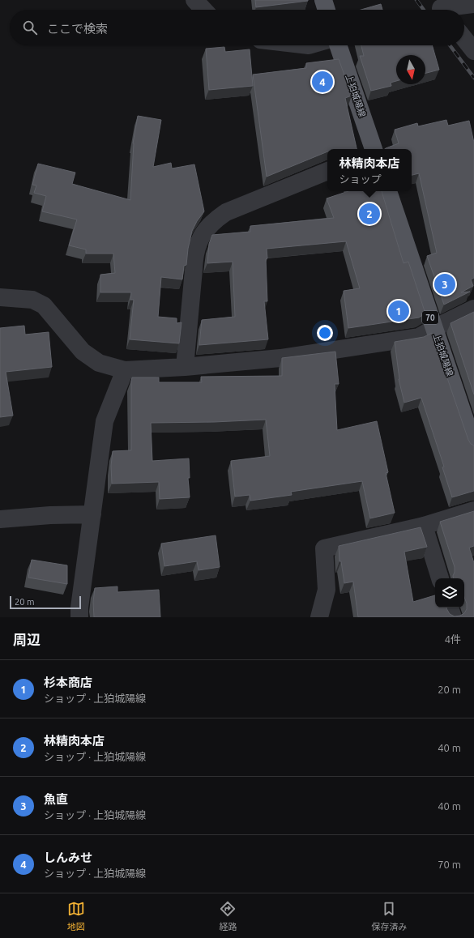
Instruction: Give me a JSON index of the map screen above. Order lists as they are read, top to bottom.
{
  "streets": {
    "main road": ["上狛城陽線", "70"]
  },
  "scale_bar": "20 m",
  "north": "bottom",
  "page": {
    "search": "ここで検索",
    "pins": [
      "4",
      "2",
      "3",
      "1"
    ],
    "popup": ["林精肉本店", "ショップ"],
    "scale": "20 m",
    "heading": ["周辺", "4件"],
    "list": [
      {
        "mark": "1",
        "name": "杉本商店",
        "note": "ショップ · 上狛城陽線",
        "value": "20 m"
      },
      {
        "mark": "2",
        "name": "林精肉本店",
        "note": "ショップ · 上狛城陽線",
        "value": "40 m"
      },
      {
        "mark": "3",
        "name": "魚直",
        "note": "ショップ · 上狛城陽線",
        "value": "40 m"
      },
      {
        "mark": "4",
        "name": "しんみせ",
        "note": "ショップ · 上狛城陽線",
        "value": "70 m"
      }
    ],
    "nav": ["地図", "経路", "保存済み"]
  }
}
